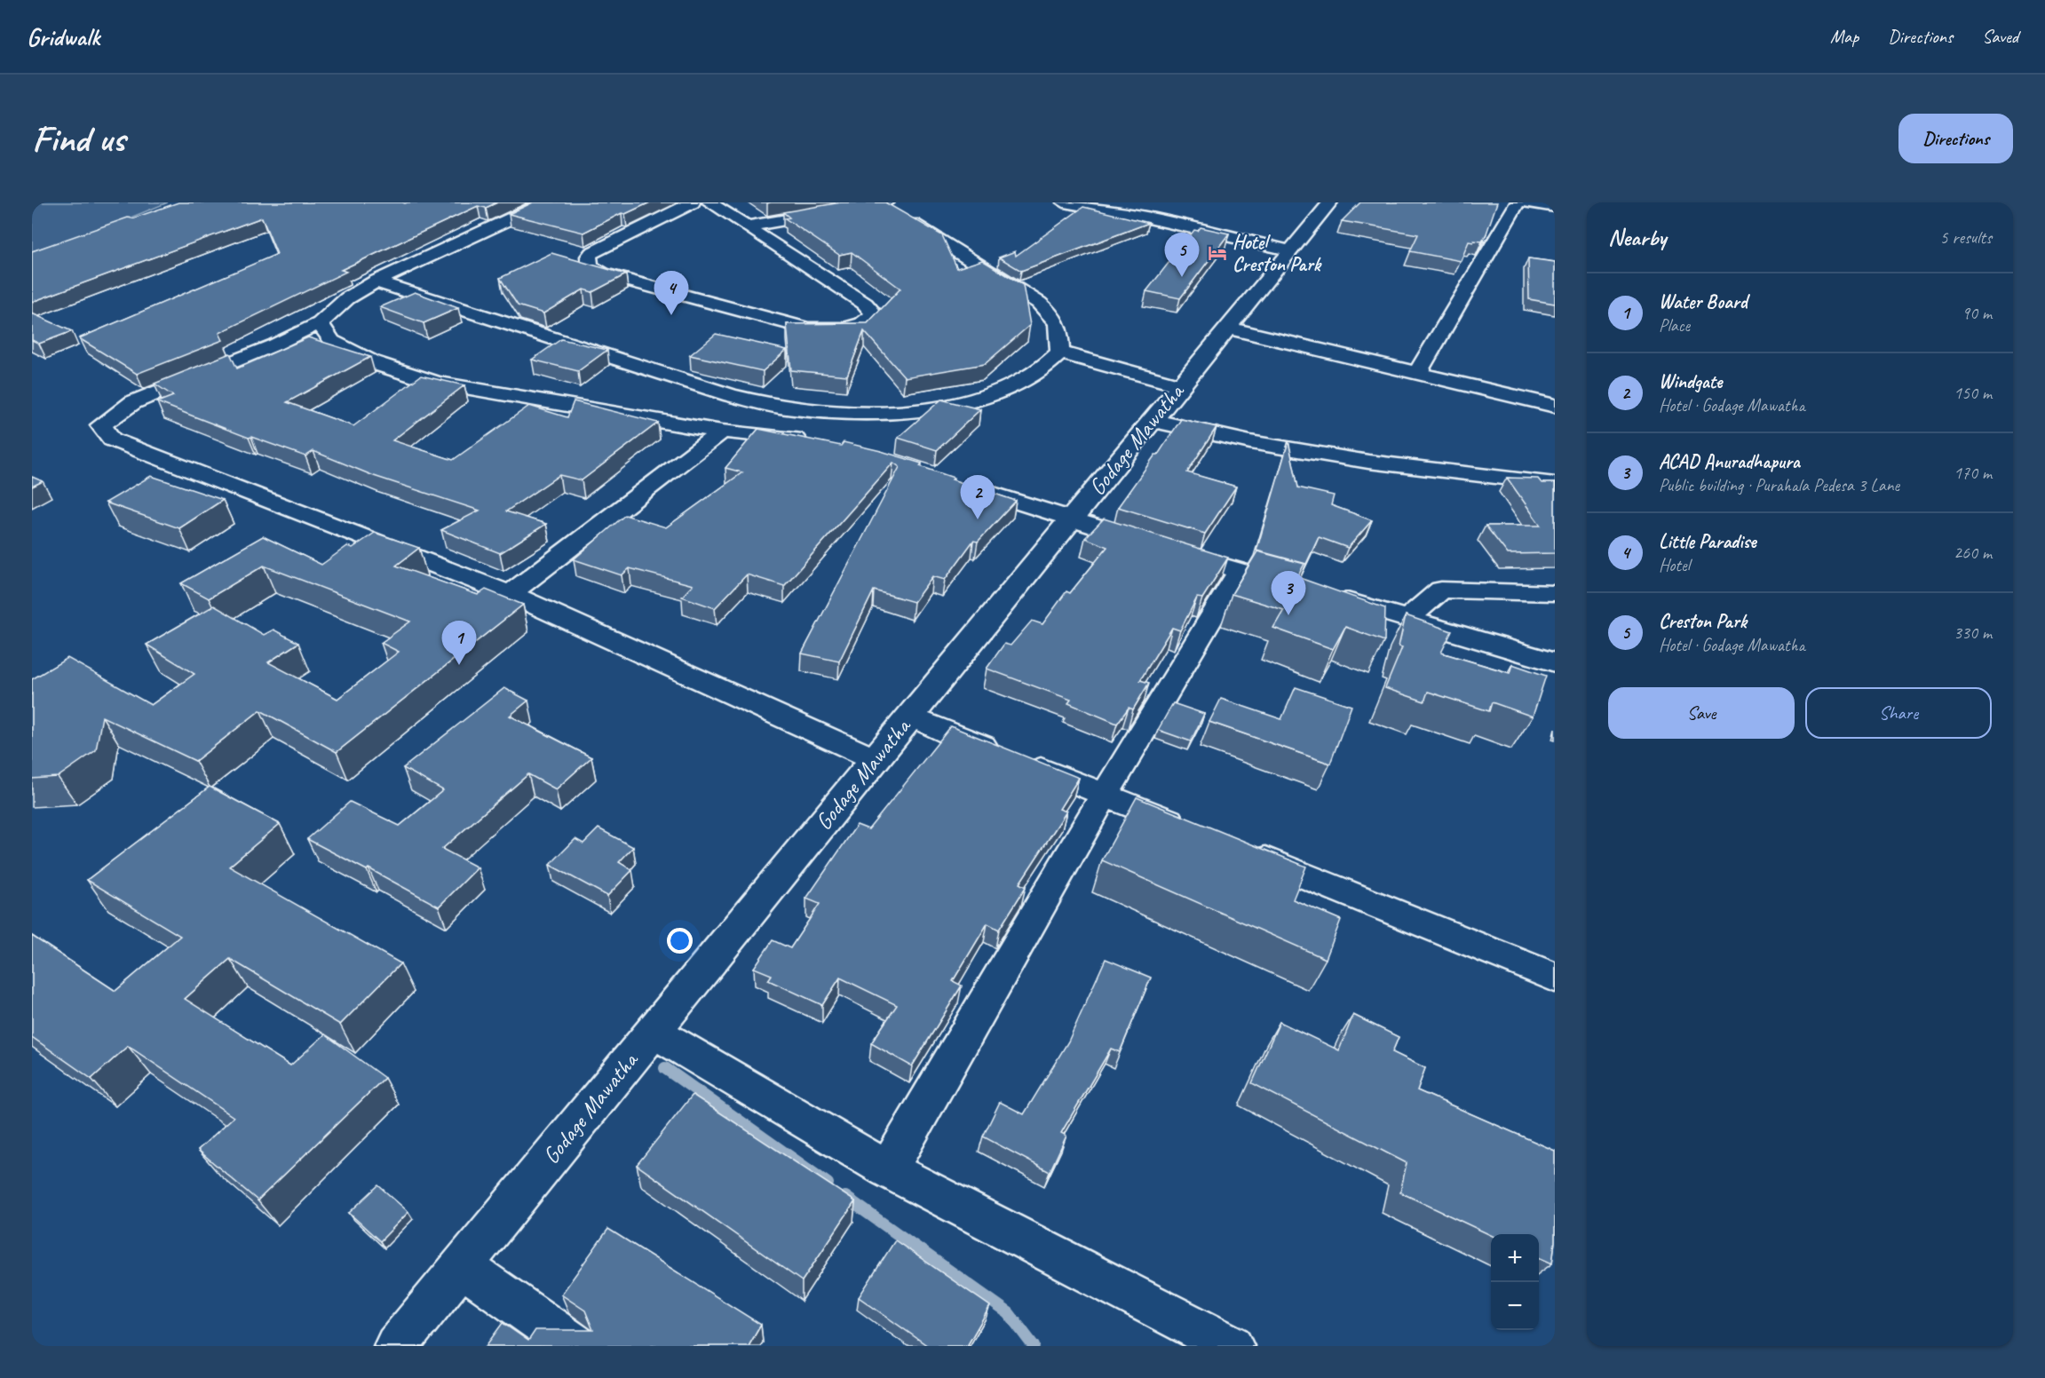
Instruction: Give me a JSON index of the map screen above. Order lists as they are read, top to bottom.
{
  "streets": {
    "street": ["Godage Mawatha"]
  },
  "places": {
    "hotel": ["Hotel Creston Park"]
  },
  "page": {
    "header": "Gridwalk",
    "nav": ["Map", "Directions", "Saved"],
    "buttons": [
      "Directions",
      ["Save", "Share"]
    ],
    "title": "Find us",
    "heading": ["Nearby", "5 results"],
    "pins": [
      "5",
      "4",
      "2",
      "3",
      "1"
    ],
    "list": [
      {
        "mark": "1",
        "name": "Water Board",
        "note": "Place",
        "value": "90 m"
      },
      {
        "mark": "2",
        "name": "Windgate",
        "note": "Hotel · Godage Mawatha",
        "value": "150 m"
      },
      {
        "mark": "3",
        "name": "ACAD Anuradhapura",
        "note": "Public building · Purahala Pedesa 3 Lane",
        "value": "170 m"
      },
      {
        "mark": "4",
        "name": "Little Paradise",
        "note": "Hotel",
        "value": "260 m"
      },
      {
        "mark": "5",
        "name": "Creston Park",
        "note": "Hotel · Godage Mawatha",
        "value": "330 m"
      }
    ],
    "map_buttons": ["+", "−"]
  }
}
